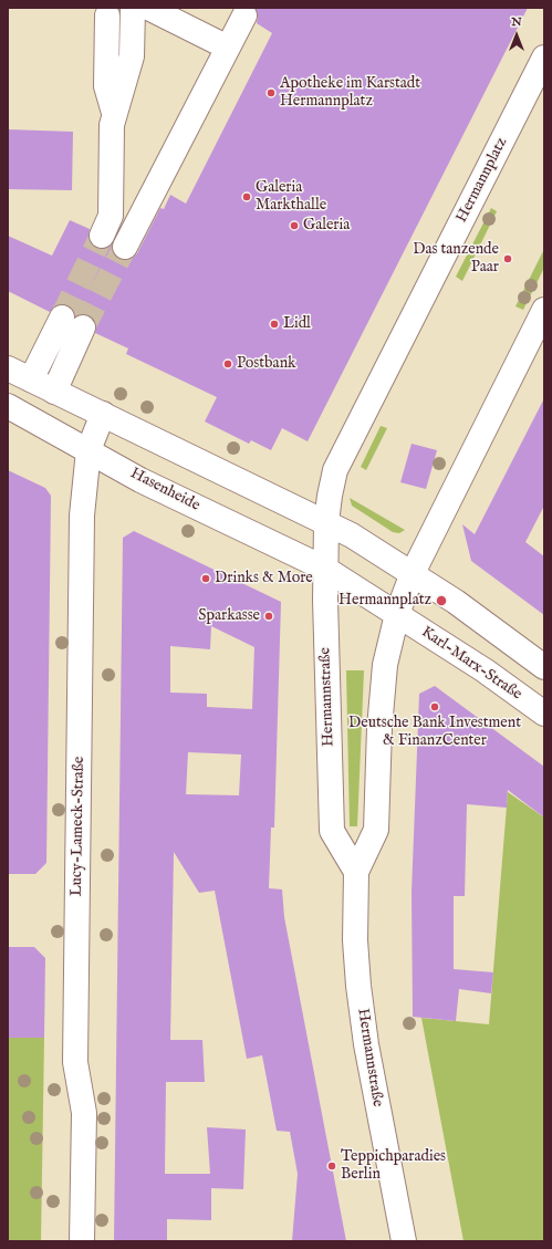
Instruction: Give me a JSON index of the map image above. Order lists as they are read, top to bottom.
{
  "streets": {
    "main road": [
      "Hermannplatz",
      "Hasenheide",
      "Karl-Marx-Straße",
      "Hermannstraße",
      "Lucy-Lameck-Straße"
    ]
  },
  "crossings": [
    ["Hermannplatz", "Hasenheide"],
    ["Hermannplatz", "Hermannstraße"],
    ["Hasenheide", "Hermannstraße"],
    ["Hasenheide", "Lucy-Lameck-Straße"],
    ["Karl-Marx-Straße", "Hermannstraße"]
  ],
  "places": [
    "Apotheke im Karstadt Hermannplatz",
    "Galeria Markthalle",
    "Galeria",
    "Das tanzende Paar",
    "Lidl",
    "Postbank",
    "Drinks & More",
    "Hermannplatz",
    "Sparkasse",
    "Deutsche Bank Investment & FinanzCenter",
    "Teppichparadies Berlin"
  ],
  "north": "top"
}
